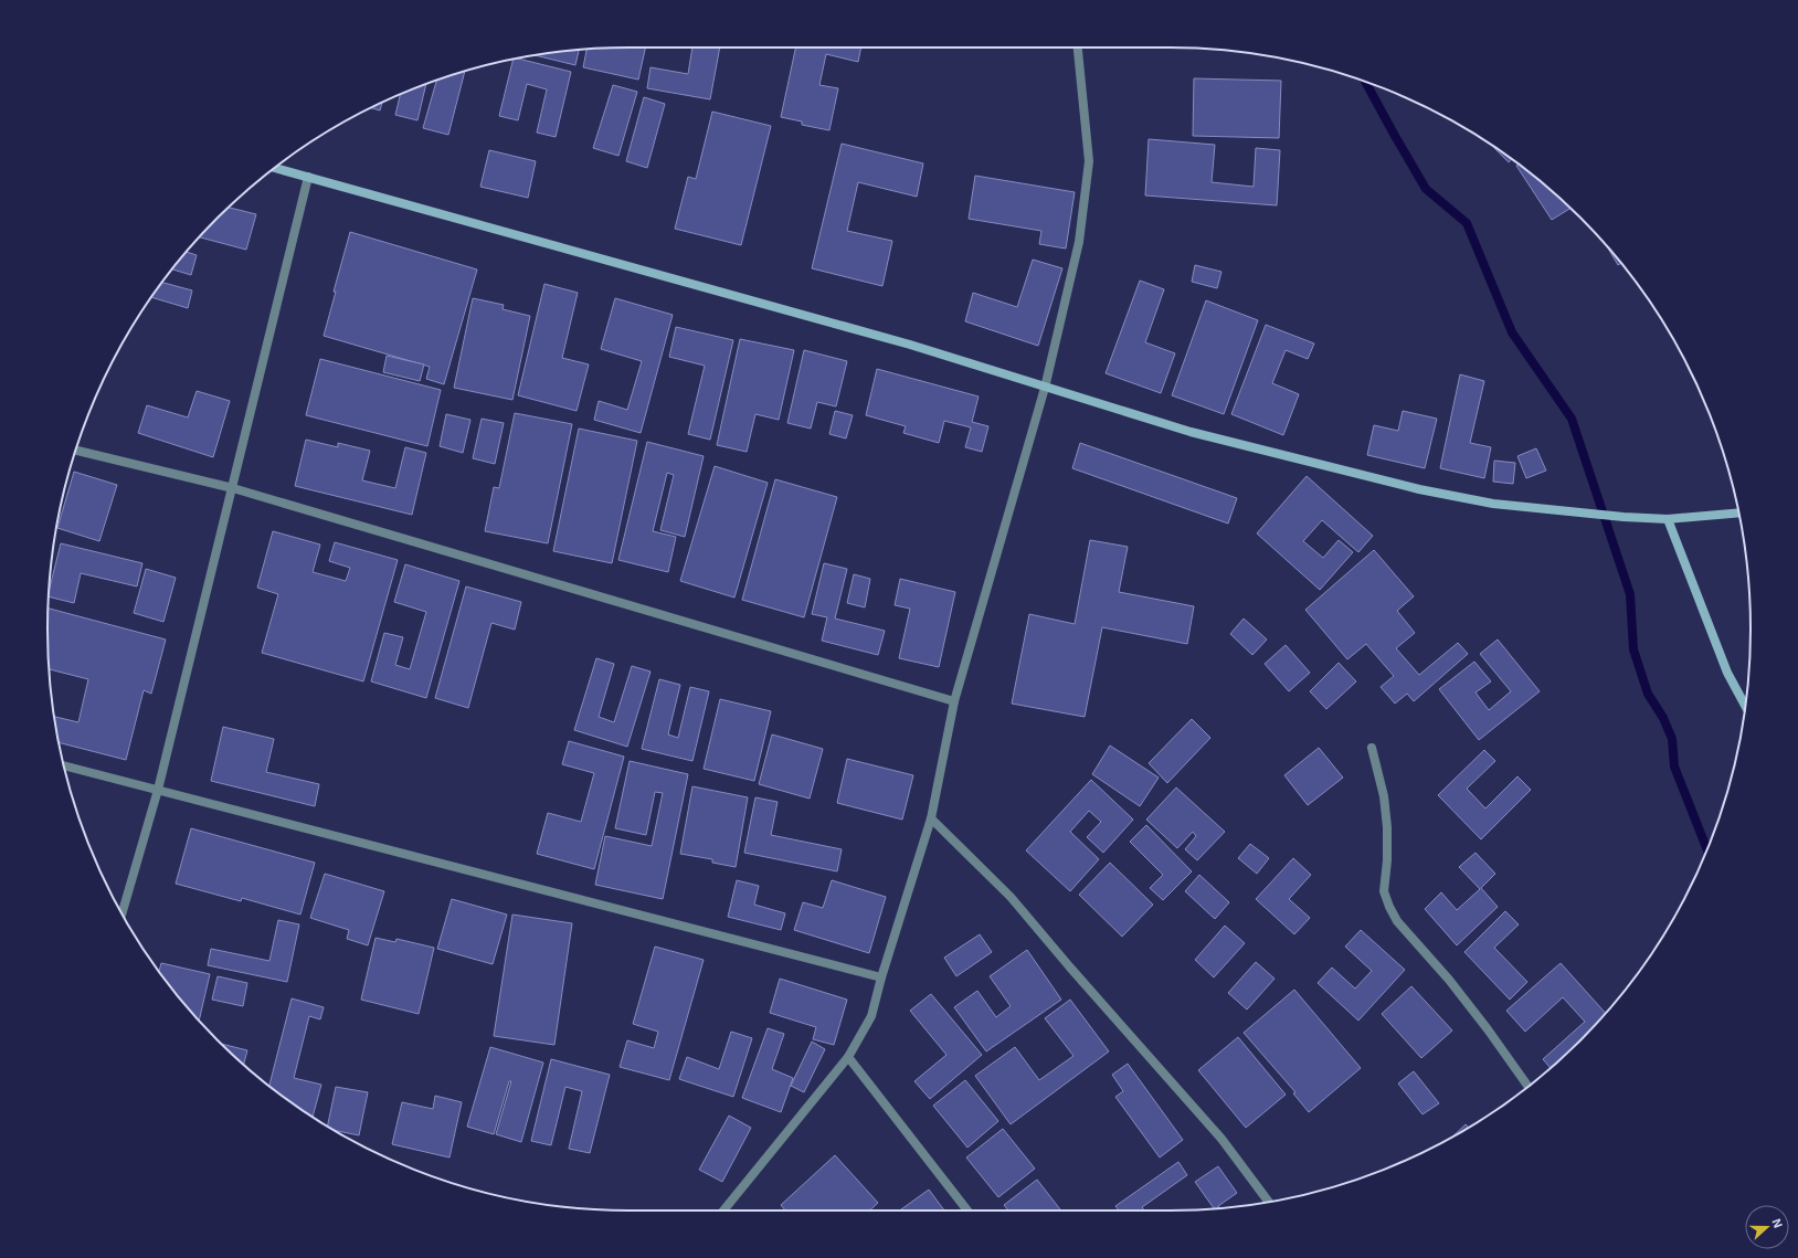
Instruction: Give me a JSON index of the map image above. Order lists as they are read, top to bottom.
{
  "north": "right"
}
